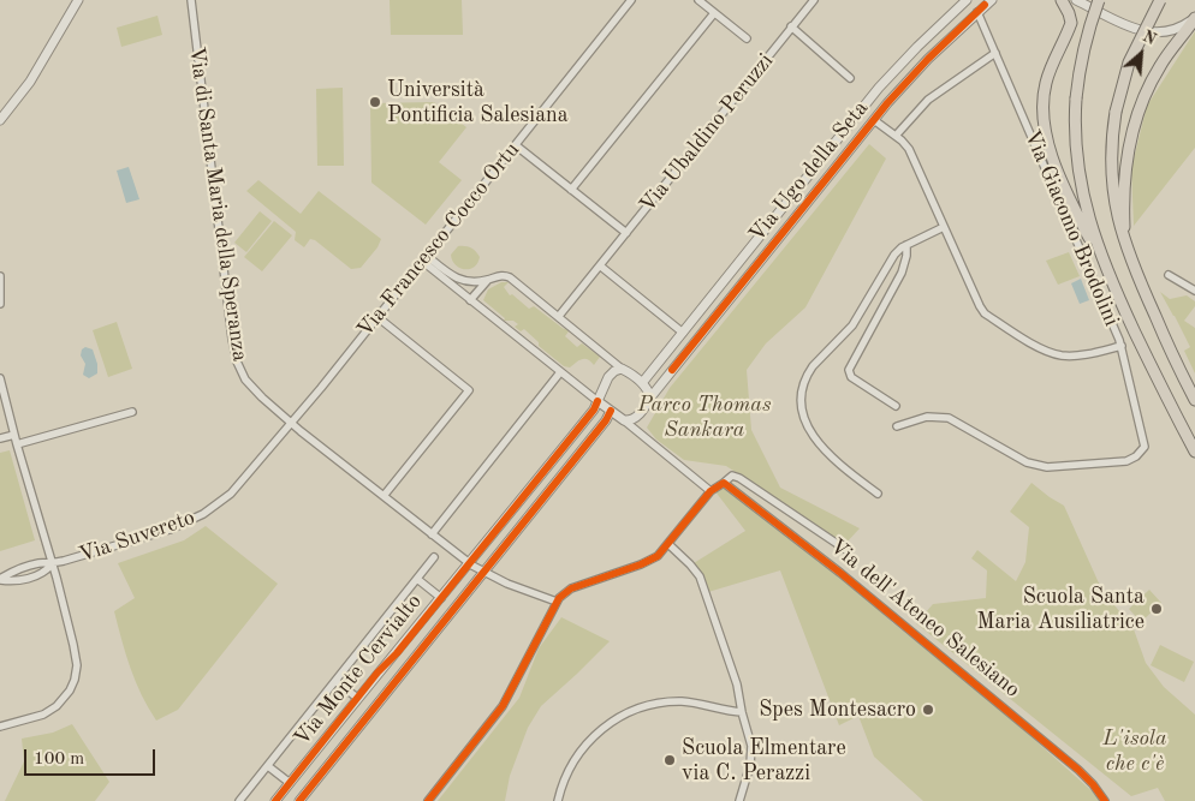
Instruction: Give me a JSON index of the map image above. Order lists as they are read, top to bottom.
{
  "streets": {
    "street": [
      "Via Ubaldino Peruzzi",
      "Via Ugo della Seta",
      "Via di Santa Maria della Speranza",
      "Via Giacomo Brodolini",
      "Via Francesco Cocco Ortu",
      "Via Suvereto",
      "Via dell'Ateneo Salesiano",
      "Via Monte Cervialto"
    ]
  },
  "crossings": [
    ["Via Ugo della Seta", "Via Giacomo Brodolini"],
    ["Via Ugo della Seta", "Via Monte Cervialto"],
    ["Via di Santa Maria della Speranza", "Via Francesco Cocco Ortu"],
    ["Via di Santa Maria della Speranza", "Via Suvereto"],
    ["Via di Santa Maria della Speranza", "Via Monte Cervialto"],
    ["Via Francesco Cocco Ortu", "Via Suvereto"]
  ],
  "parks": ["Parco Thomas Sankara", "L'isola che c'è"],
  "places": [
    "Università Pontificia Salesiana",
    "Scuola Santa Maria Ausiliatrice",
    "Spes Montesacro",
    "Scuola Elmentare via C. Perazzi"
  ],
  "scale_bar": "100 m",
  "north": "top right"
}
